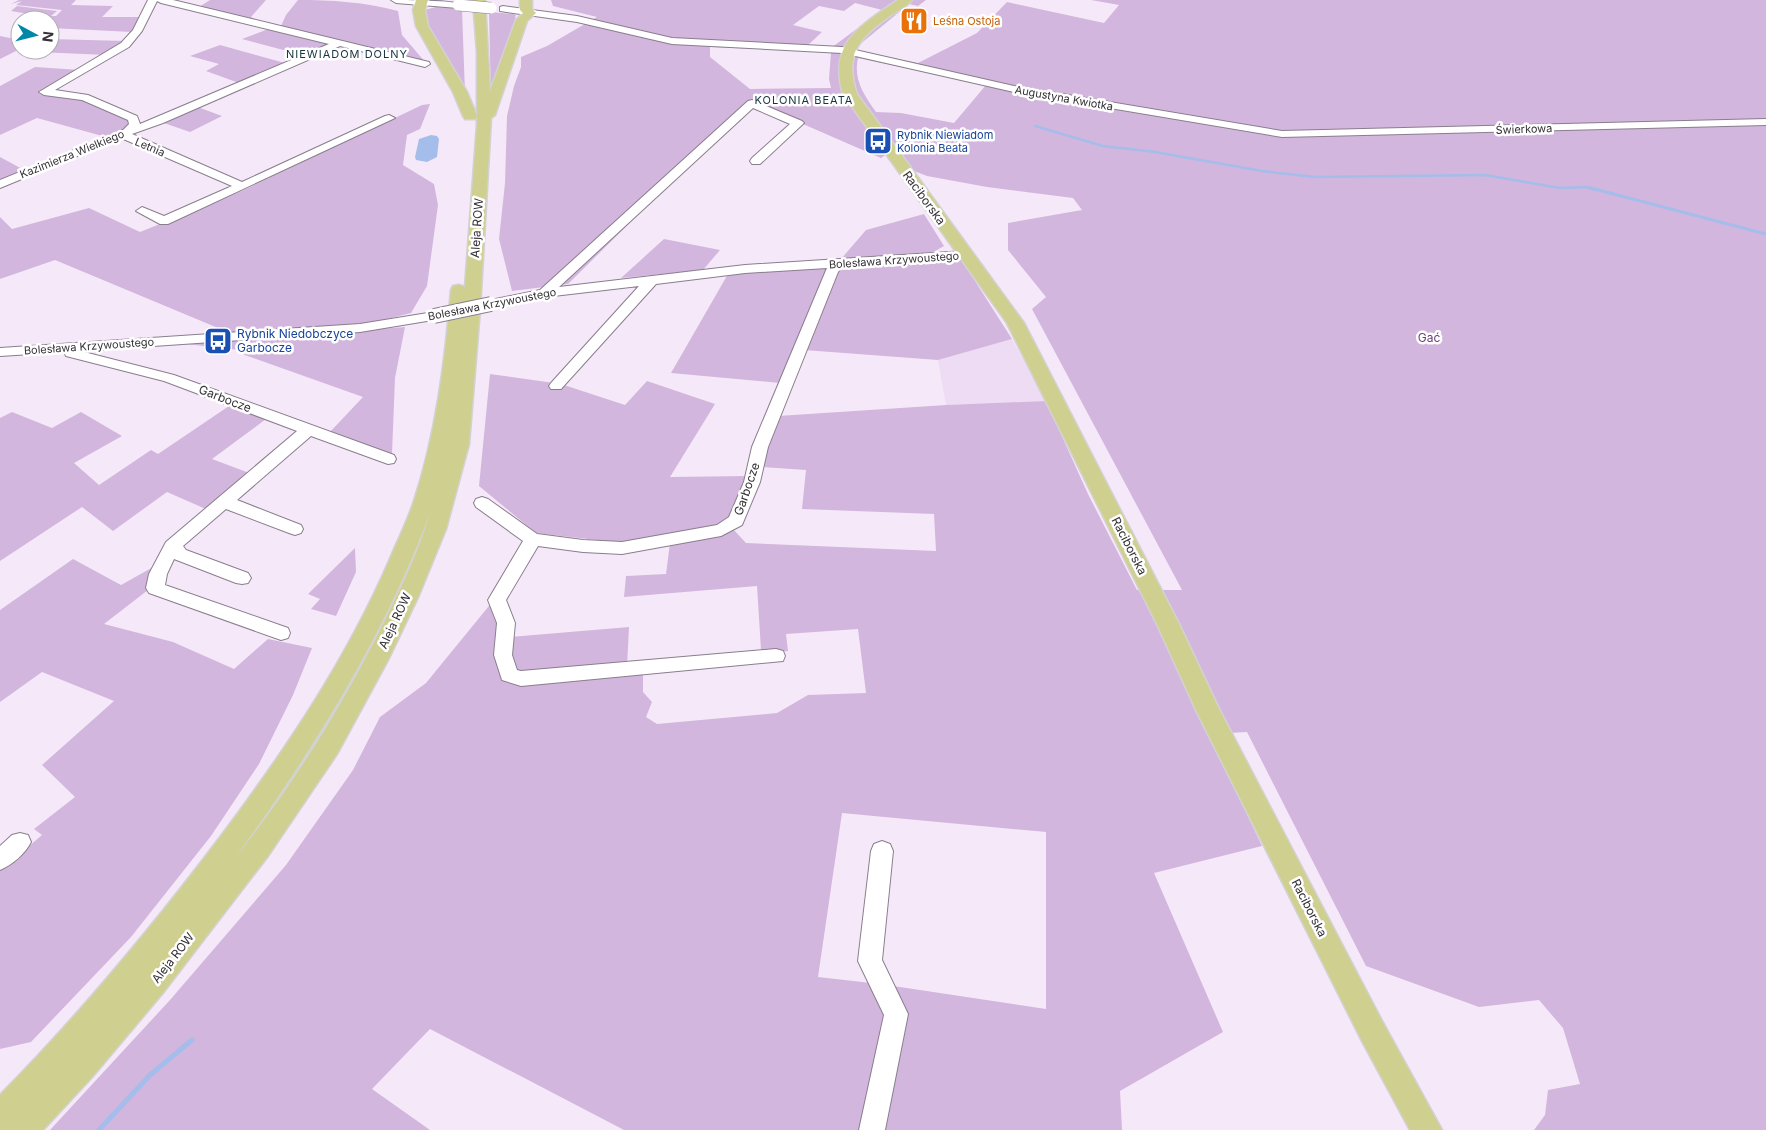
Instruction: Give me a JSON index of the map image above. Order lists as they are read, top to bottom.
{
  "streets": {
    "main road": ["Raciborska", "Aleja ROW"],
    "street": [
      "Augustyna Kwiotka",
      "Świerkowa",
      "Letnia",
      "Kazimierza Wielkiego",
      "Bolesława Krzywoustego",
      "Garbocze"
    ]
  },
  "crossings": [
    ["Augustyna Kwiotka", "Świerkowa"],
    ["Augustyna Kwiotka", "Raciborska"],
    ["Letnia", "Kazimierza Wielkiego"],
    ["Raciborska", "Bolesława Krzywoustego"],
    ["Bolesława Krzywoustego", "Garbocze"]
  ],
  "districts": ["NIEWIADOM DOLNY", "KOLONIA BEATA"],
  "parks": ["Gać"],
  "places": {
    "restaurant": ["Leśna Ostoja"],
    "bus stop": ["Rybnik Niewiadom Kolonia Beata", "Rybnik Niedobczyce Garbocze"]
  },
  "north": "right"
}
